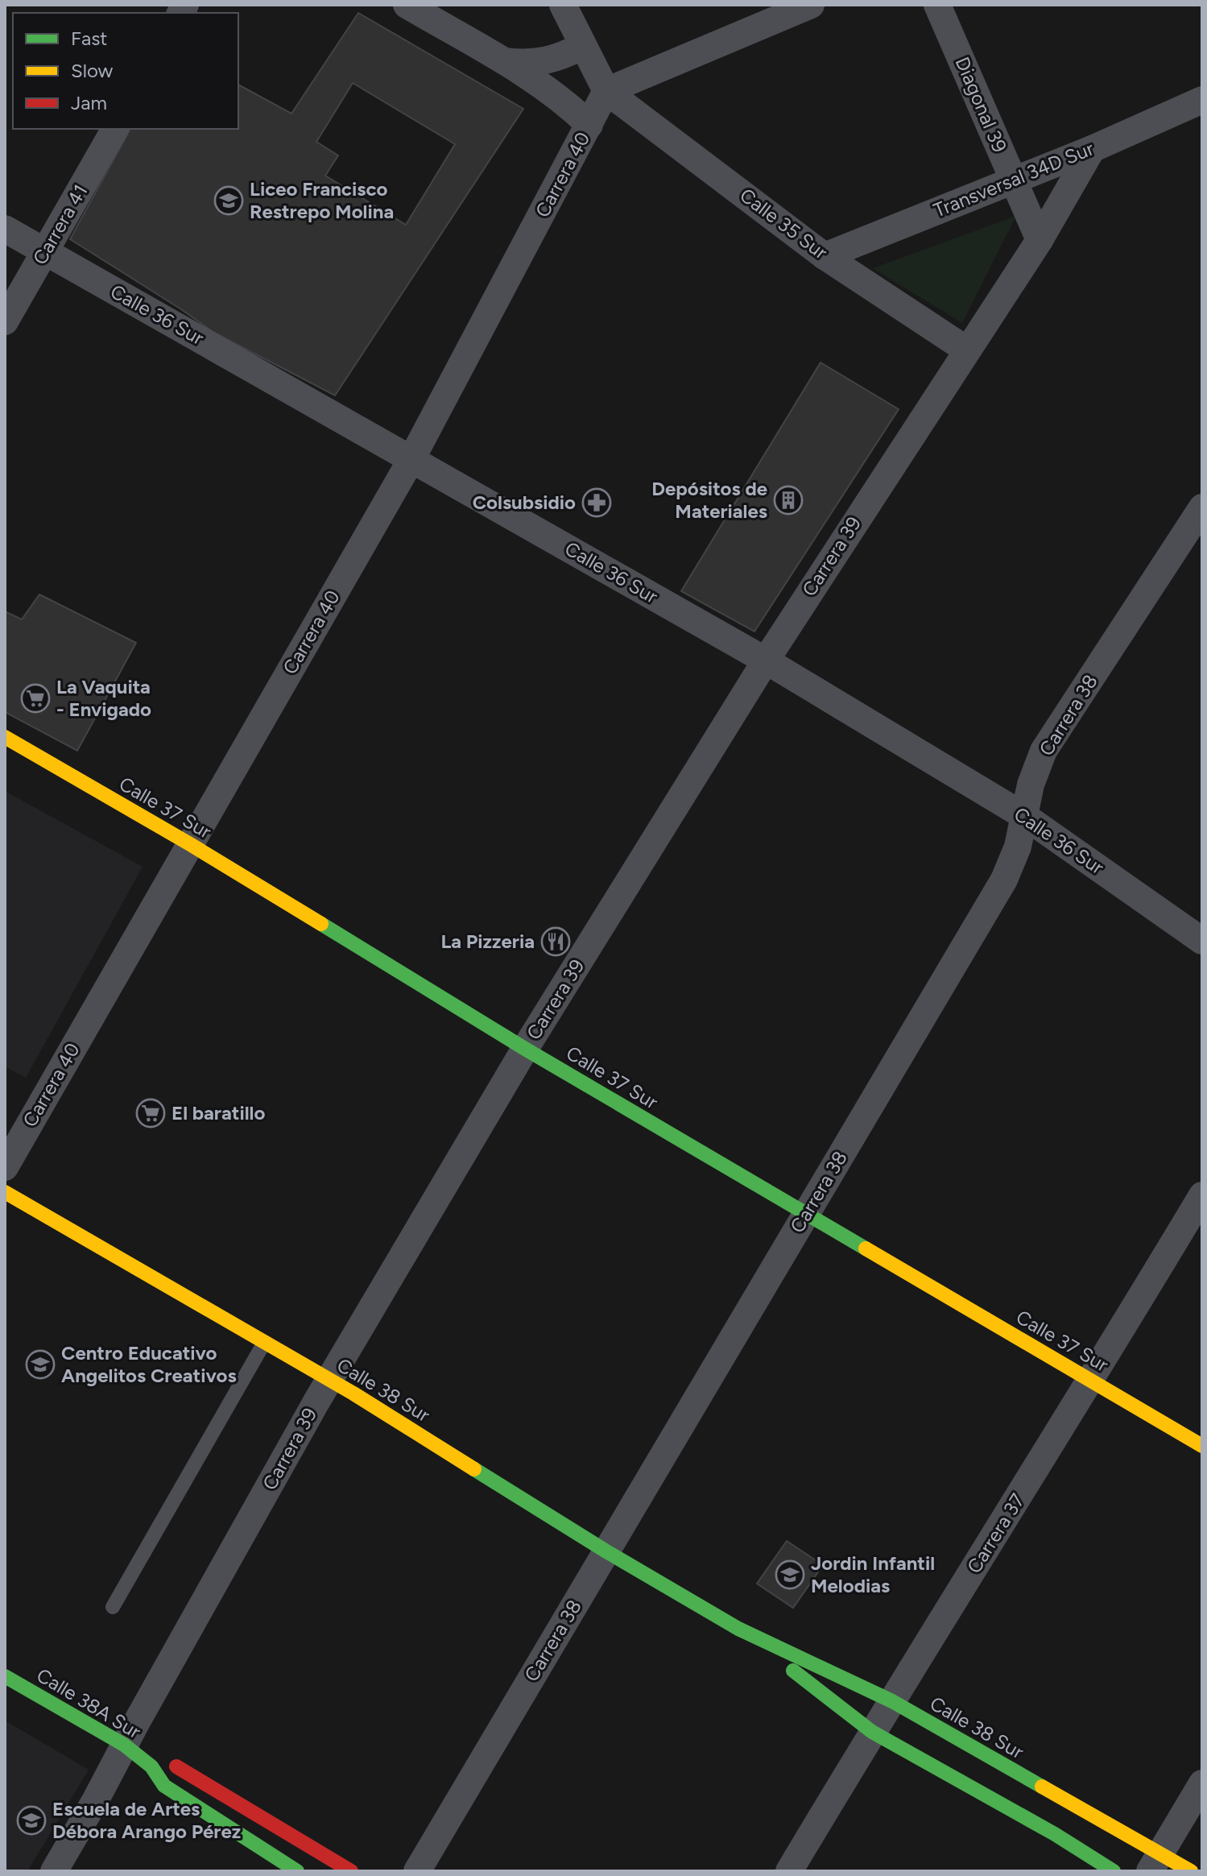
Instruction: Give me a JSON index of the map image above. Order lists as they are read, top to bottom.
{
  "streets": {
    "main road": ["Calle 37 Sur", "Calle 38 Sur", "Calle 38A Sur"],
    "street": [
      "Diagonal 39",
      "Carrera 40",
      "Transversal 34D Sur",
      "Calle 35 Sur",
      "Carrera 41",
      "Calle 36 Sur",
      "Carrera 39",
      "Carrera 38",
      "Carrera 37"
    ]
  },
  "crossings": [
    ["Diagonal 39", "Transversal 34D Sur"],
    ["Diagonal 39", "Carrera 39"],
    ["Carrera 40", "Calle 35 Sur"],
    ["Carrera 40", "Calle 36 Sur"],
    ["Carrera 40", "Calle 37 Sur"],
    ["Transversal 34D Sur", "Calle 35 Sur"],
    ["Transversal 34D Sur", "Carrera 39"],
    ["Calle 35 Sur", "Carrera 39"],
    ["Carrera 41", "Calle 36 Sur"],
    ["Calle 36 Sur", "Carrera 39"],
    ["Calle 36 Sur", "Carrera 38"],
    ["Carrera 39", "Calle 37 Sur"],
    ["Carrera 39", "Calle 38 Sur"],
    ["Carrera 39", "Calle 38A Sur"],
    ["Carrera 38", "Calle 37 Sur"],
    ["Carrera 38", "Calle 38 Sur"],
    ["Calle 37 Sur", "Carrera 37"],
    ["Calle 38 Sur", "Carrera 37"]
  ],
  "places": {
    "school or university": [
      "Liceo Francisco Restrepo Molina",
      "Centro Educativo Angelitos Creativos",
      "Jordin Infantil Melodias",
      "Escuela de Artes Débora Arango Pérez"
    ],
    "building": ["Depósitos de Materiales"],
    "pharmacy": ["Colsubsidio"],
    "supermarket": ["La Vaquita - Envigado", "El baratillo"],
    "restaurant": ["La Pizzeria"]
  },
  "legend": ["Fast", "Slow", "Jam"]
}
